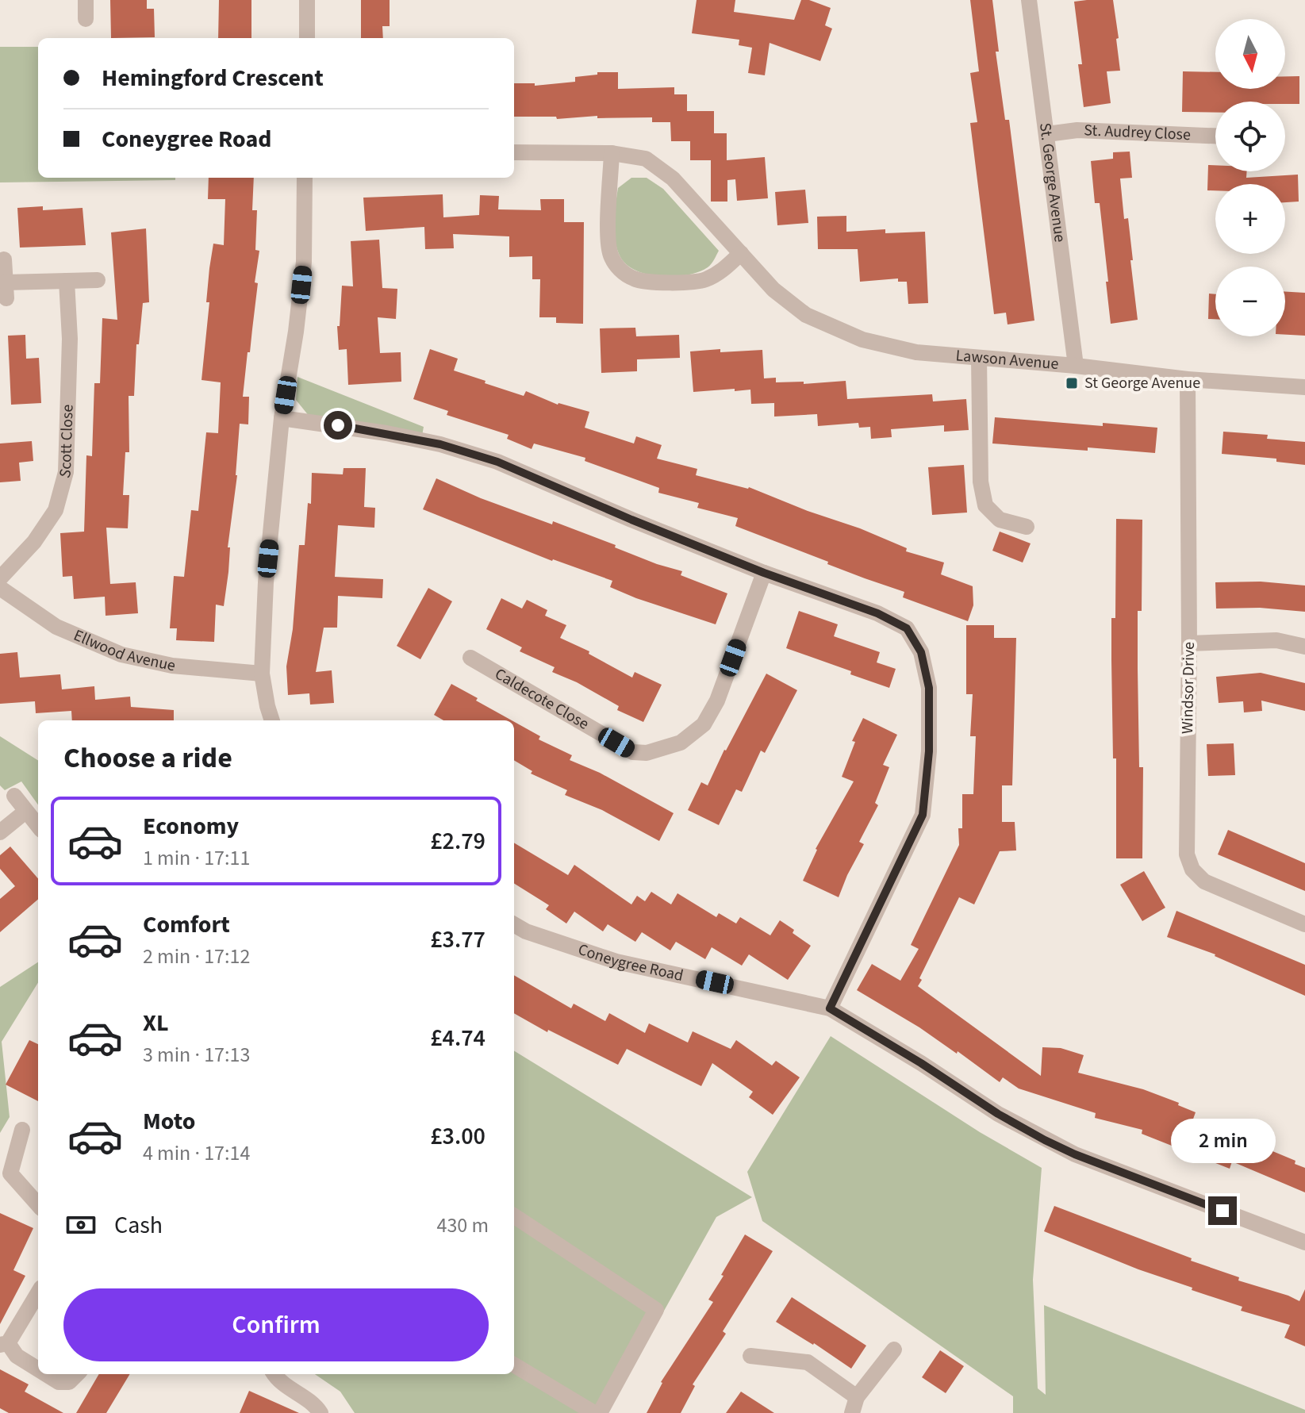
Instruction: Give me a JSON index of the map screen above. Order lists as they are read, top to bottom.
{
  "streets": {
    "street": [
      "St. Audrey Close",
      "St. George Avenue",
      "Lawson Avenue",
      "Scott Close",
      "Ellwood Avenue",
      "Windsor Drive",
      "Caldecote Close",
      "Coneygree Road"
    ]
  },
  "crossings": [
    ["St. Audrey Close", "St. George Avenue"],
    ["St. George Avenue", "Lawson Avenue"],
    ["Lawson Avenue", "Windsor Drive"]
  ],
  "places": {
    "transit": ["St George Avenue"]
  },
  "north": "bottom",
  "page": {
    "map_buttons": ["+", "−"],
    "banner": ["Hemingford Crescent", "Coneygree Road"],
    "heading": "Choose a ride",
    "list": [
      {
        "name": "Economy",
        "note": "1 min · 17:11",
        "value": "£2.79"
      },
      {
        "name": "Comfort",
        "note": "2 min · 17:12",
        "value": "£3.77"
      },
      {
        "name": "XL",
        "note": "3 min · 17:13",
        "value": "£4.74"
      },
      {
        "name": "Moto",
        "note": "4 min · 17:14",
        "value": "£3.00"
      }
    ],
    "bubble": "2 min",
    "pay": ["Cash", "430 m"],
    "buttons": "Confirm"
  }
}
